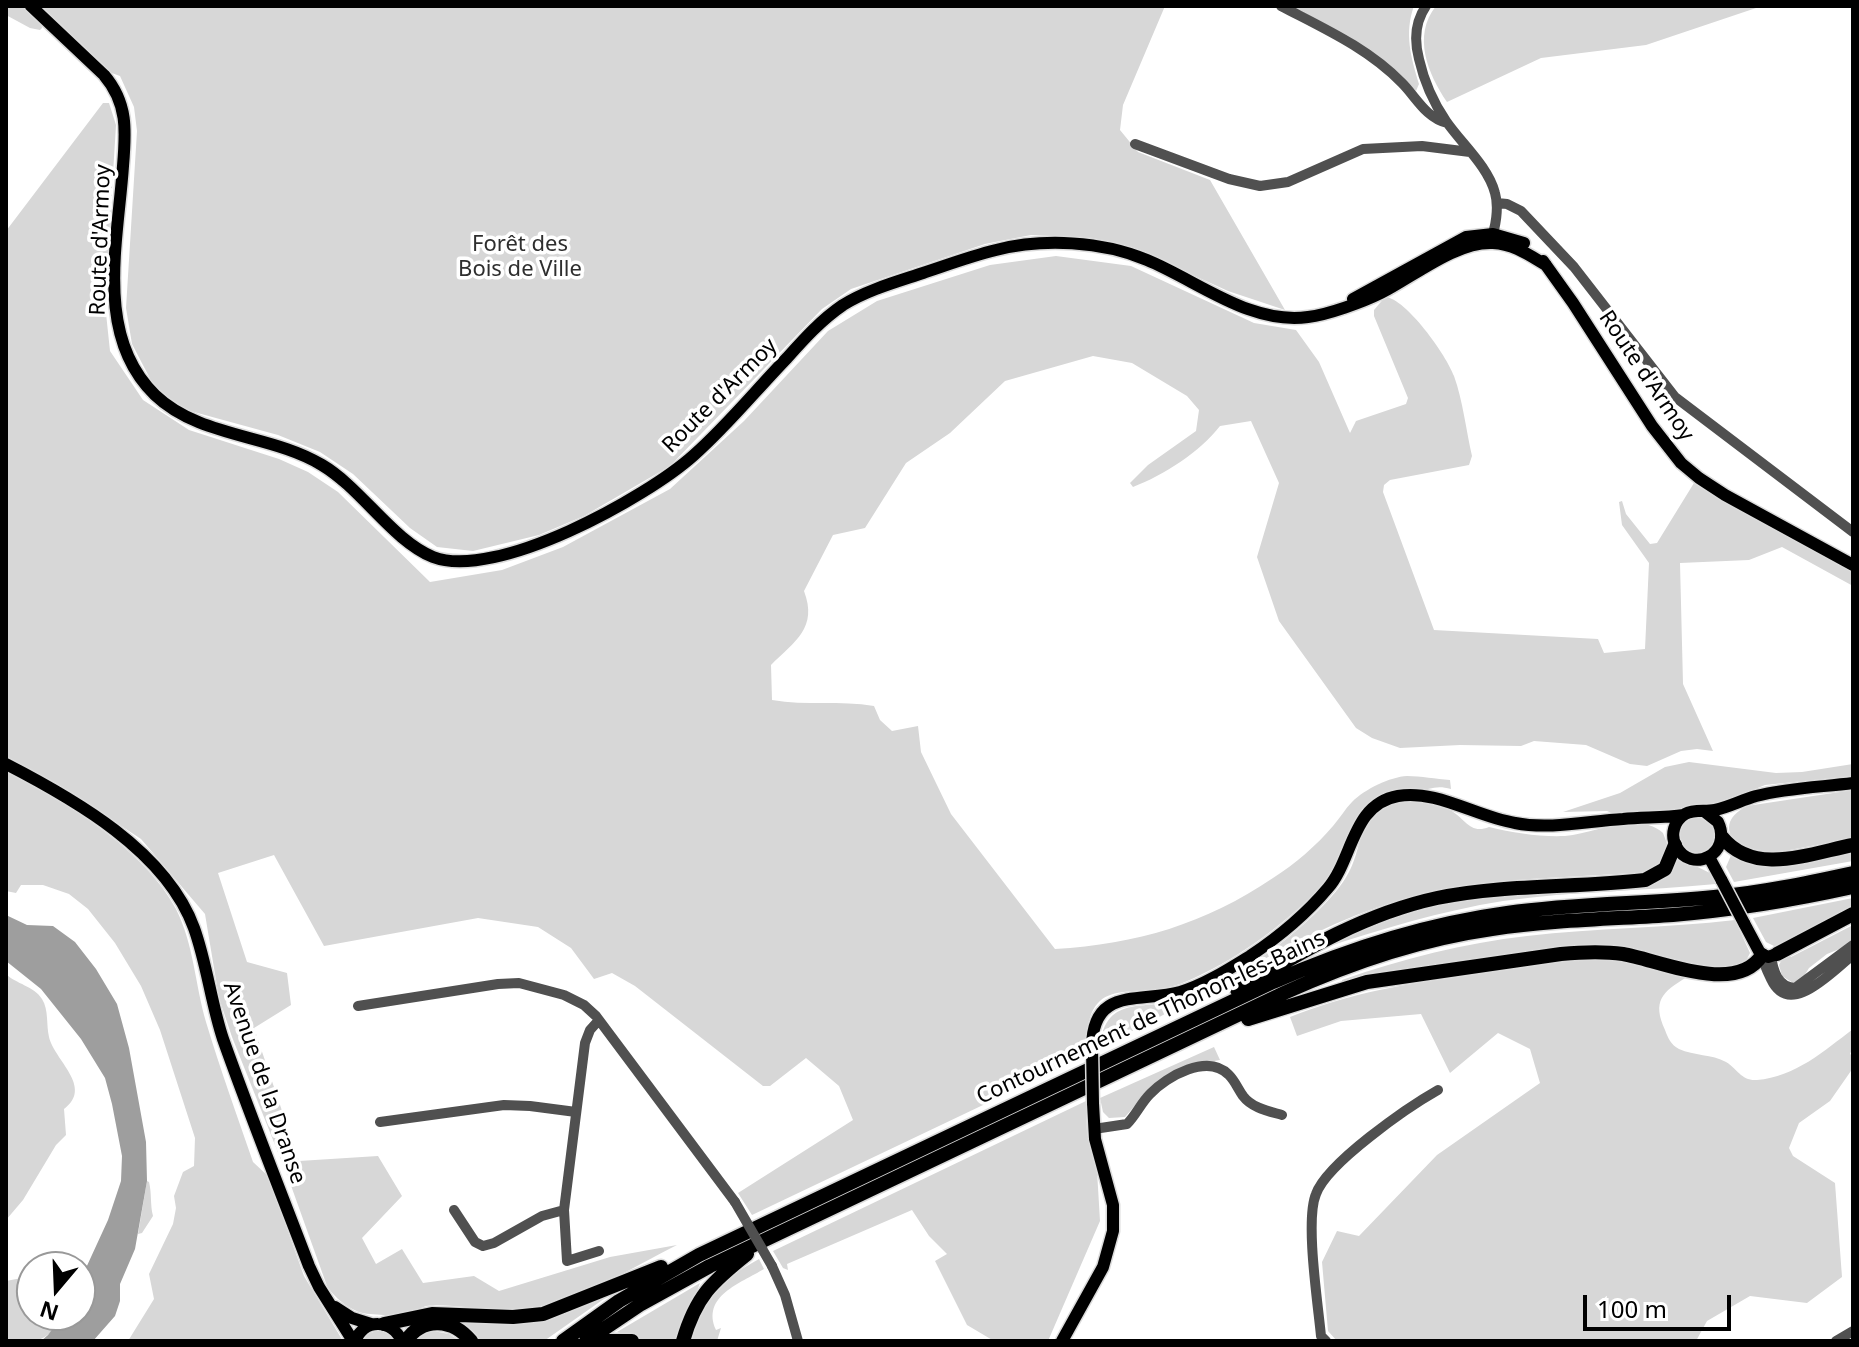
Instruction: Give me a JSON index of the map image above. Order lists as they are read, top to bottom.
{
  "streets": {
    "highway": ["Contournement de Thonon-les-Bains"],
    "main road": ["Route d'Armoy", "Avenue de la Dranse"]
  },
  "parks": ["Forêt des Bois de Ville"],
  "scale_bar": "100 m",
  "north": "bottom"
}
